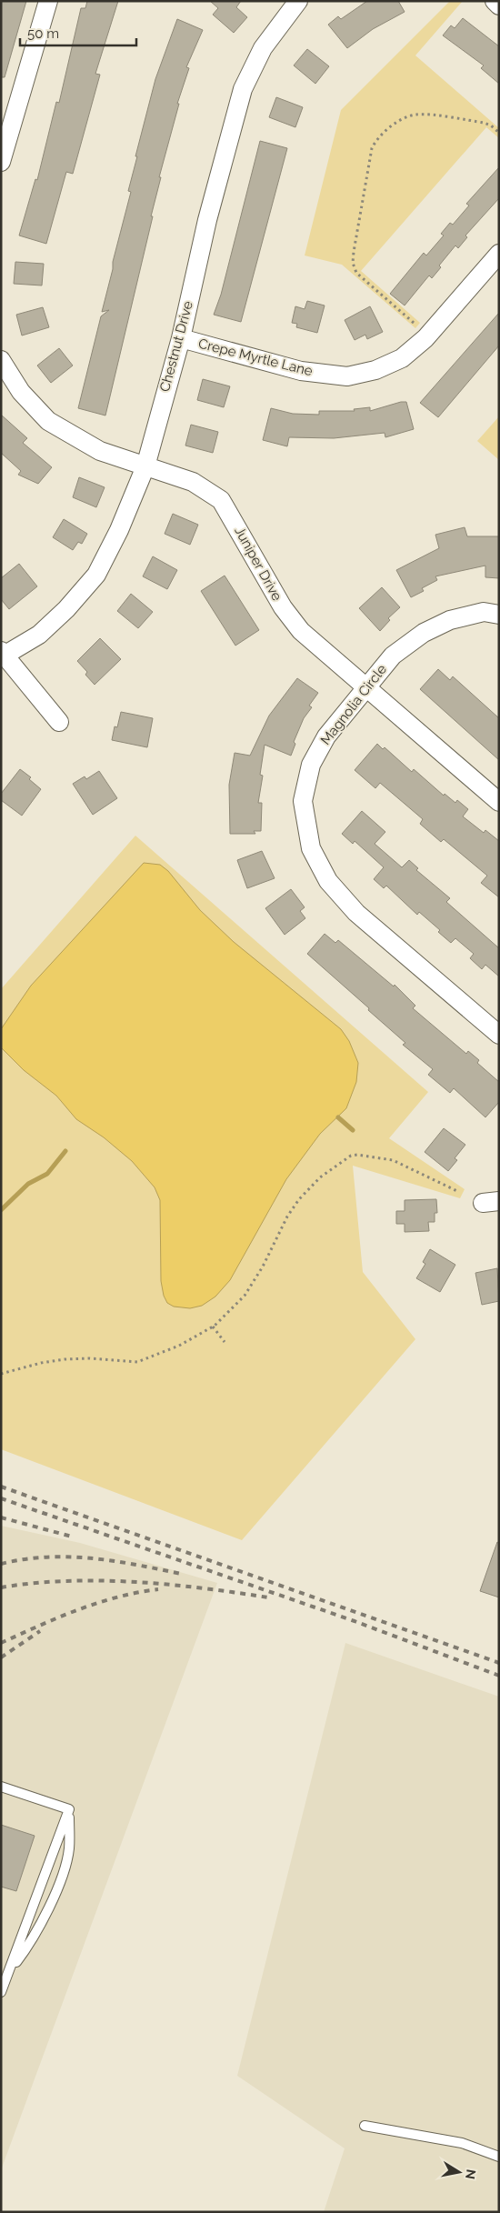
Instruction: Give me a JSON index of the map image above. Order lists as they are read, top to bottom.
{
  "streets": {
    "street": [
      "Chestnut Drive",
      "Crepe Myrtle Lane",
      "Juniper Drive",
      "Magnolia Circle"
    ]
  },
  "crossings": [
    ["Chestnut Drive", "Crepe Myrtle Lane"],
    ["Chestnut Drive", "Juniper Drive"],
    ["Juniper Drive", "Magnolia Circle"]
  ],
  "scale_bar": "50 m",
  "north": "right"
}
